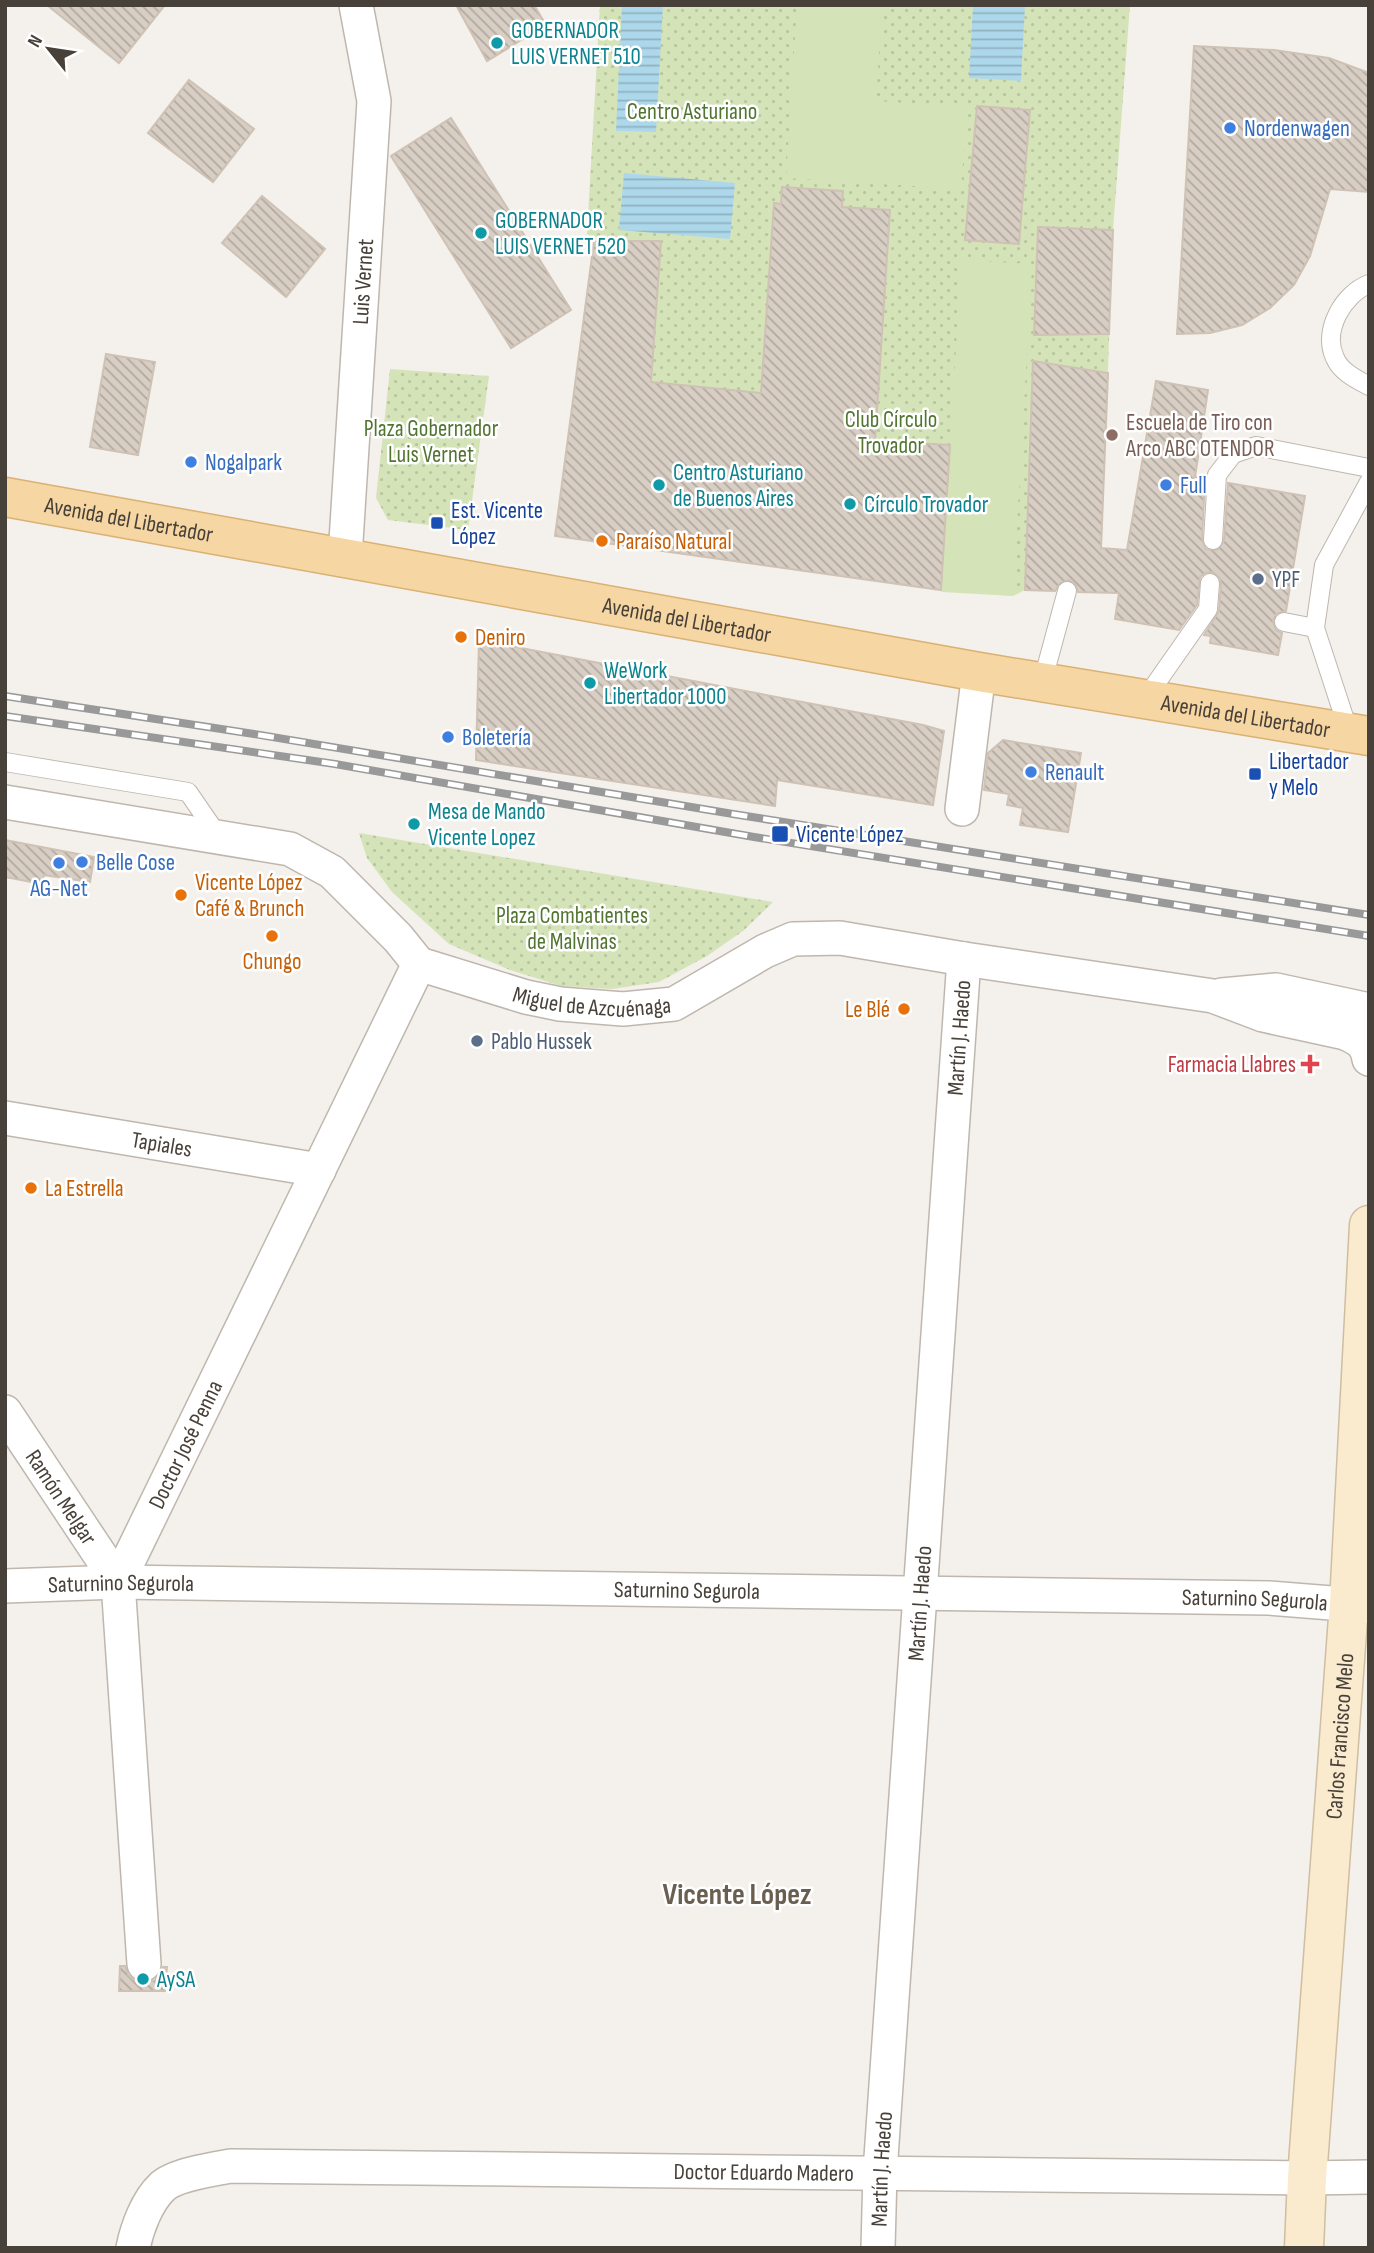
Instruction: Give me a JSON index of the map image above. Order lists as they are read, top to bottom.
{
  "streets": {
    "main road": ["Avenida del Libertador"],
    "street": [
      "Luis Vernet",
      "Miguel de Azcuénaga",
      "Martín J. Haedo",
      "Tapiales",
      "Doctor José Penna",
      "Ramón Melgar",
      "Saturnino Segurola",
      "Carlos Francisco Melo",
      "Doctor Eduardo Madero"
    ]
  },
  "crossings": [
    ["Luis Vernet", "Avenida del Libertador"],
    ["Miguel de Azcuénaga", "Martín J. Haedo"],
    ["Miguel de Azcuénaga", "Doctor José Penna"],
    ["Martín J. Haedo", "Saturnino Segurola"],
    ["Martín J. Haedo", "Doctor Eduardo Madero"],
    ["Tapiales", "Doctor José Penna"],
    ["Doctor José Penna", "Ramón Melgar"],
    ["Doctor José Penna", "Saturnino Segurola"],
    ["Ramón Melgar", "Saturnino Segurola"],
    ["Saturnino Segurola", "Carlos Francisco Melo"],
    ["Carlos Francisco Melo", "Doctor Eduardo Madero"]
  ],
  "districts": ["Vicente López"],
  "parks": [
    "Centro Asturiano",
    "Club Círculo Trovador",
    "Plaza Gobernador Luis Vernet",
    "Plaza Combatientes de Malvinas"
  ],
  "places": {
    "other": [
      "GOBERNADOR LUIS VERNET 510",
      "Nordenwagen",
      "GOBERNADOR LUIS VERNET 520",
      "Escuela de Tiro con Arco ABC OTENDOR",
      "Nogalpark",
      "Centro Asturiano de Buenos Aires",
      "Full",
      "Círculo Trovador",
      "Paraíso Natural",
      "YPF",
      "Deniro",
      "WeWork Libertador 1000",
      "Boletería",
      "Renault",
      "Mesa de Mando Vicente Lopez",
      "Belle Cose",
      "AG-Net",
      "Vicente López Café & Brunch",
      "Chungo",
      "Le Blé",
      "Pablo Hussek",
      "La Estrella",
      "AySA"
    ],
    "transit": ["Est. Vicente López", "Libertador y Melo", "Vicente López"],
    "health": ["Farmacia Llabres"]
  },
  "north": "top left"
}
